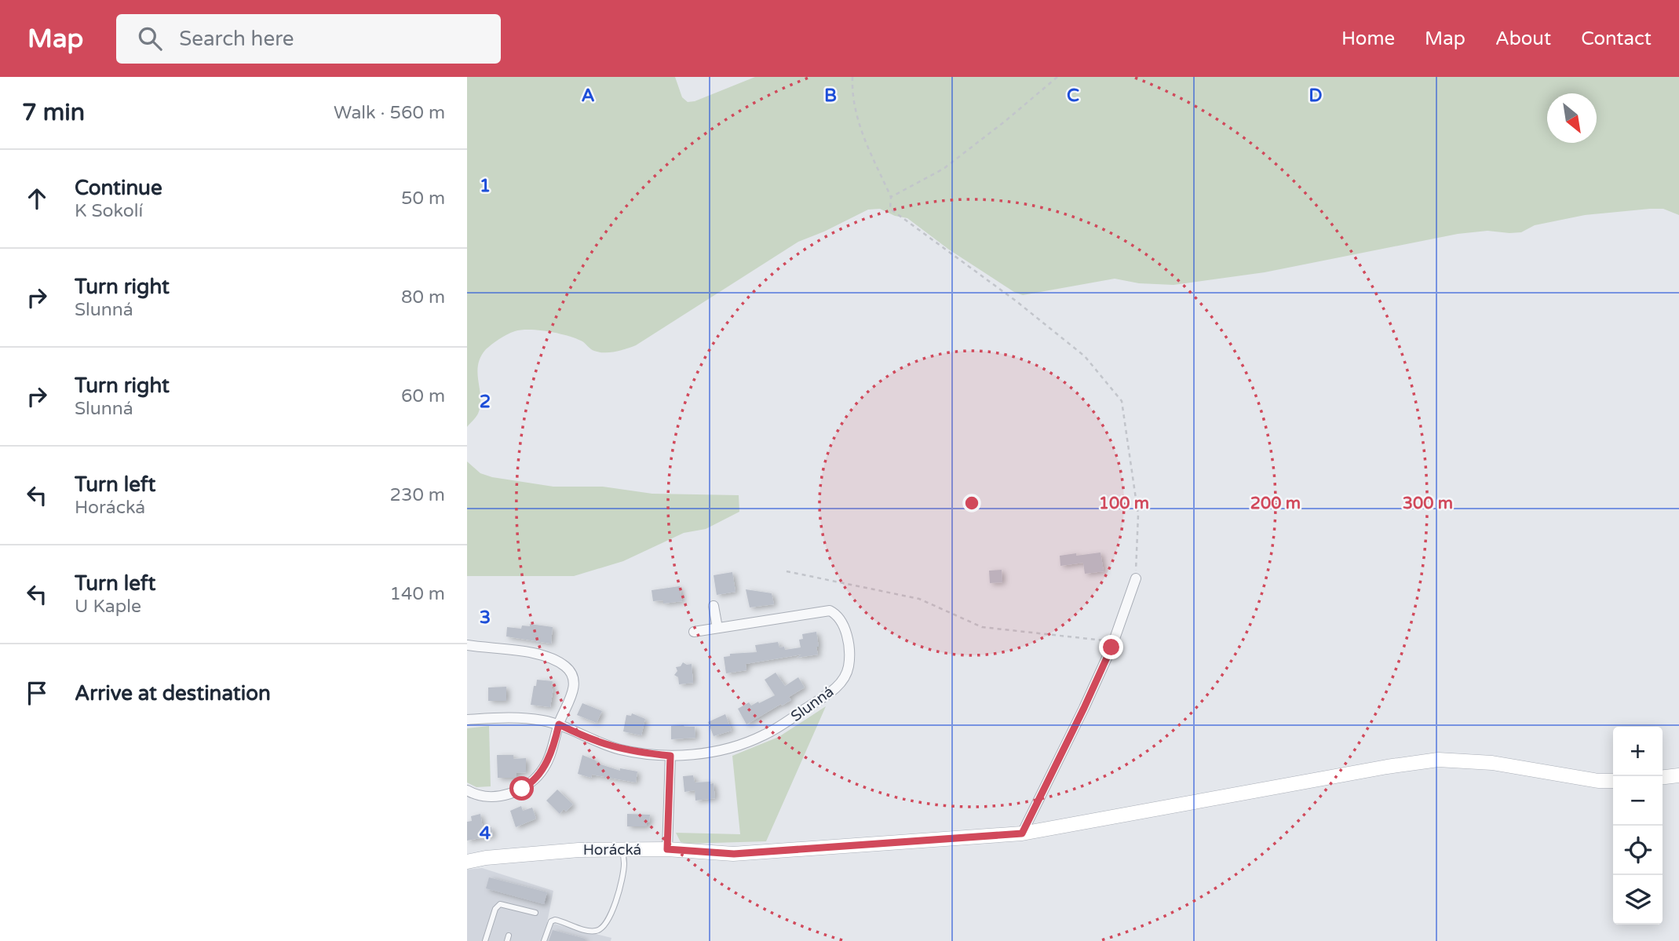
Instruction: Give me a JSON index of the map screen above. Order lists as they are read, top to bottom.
{
  "streets": {
    "street": ["Slunná", "Horácká"]
  },
  "north": "bottom right",
  "page": {
    "header": "Map",
    "search": "Search here",
    "nav": [
      "Home",
      "Map",
      "About",
      "Contact"
    ],
    "heading": ["7 min", "Walk · 560 m"],
    "list": [
      ["Continue", "K Sokolí", "50 m"],
      ["Turn right", "Slunná", "80 m"],
      ["Turn right", "Slunná", "60 m"],
      ["Turn left", "Horácká", "230 m"],
      ["Turn left", "U Kaple", "140 m"],
      "Arrive at destination"
    ],
    "map_buttons": ["+", "−"]
  },
  "grid": {
    "columns": [
      "A",
      "B",
      "C",
      "D"
    ],
    "rows": [
      "1",
      "2",
      "3",
      "4"
    ]
  },
  "rings": ["100 m", "200 m", "300 m"]
}
